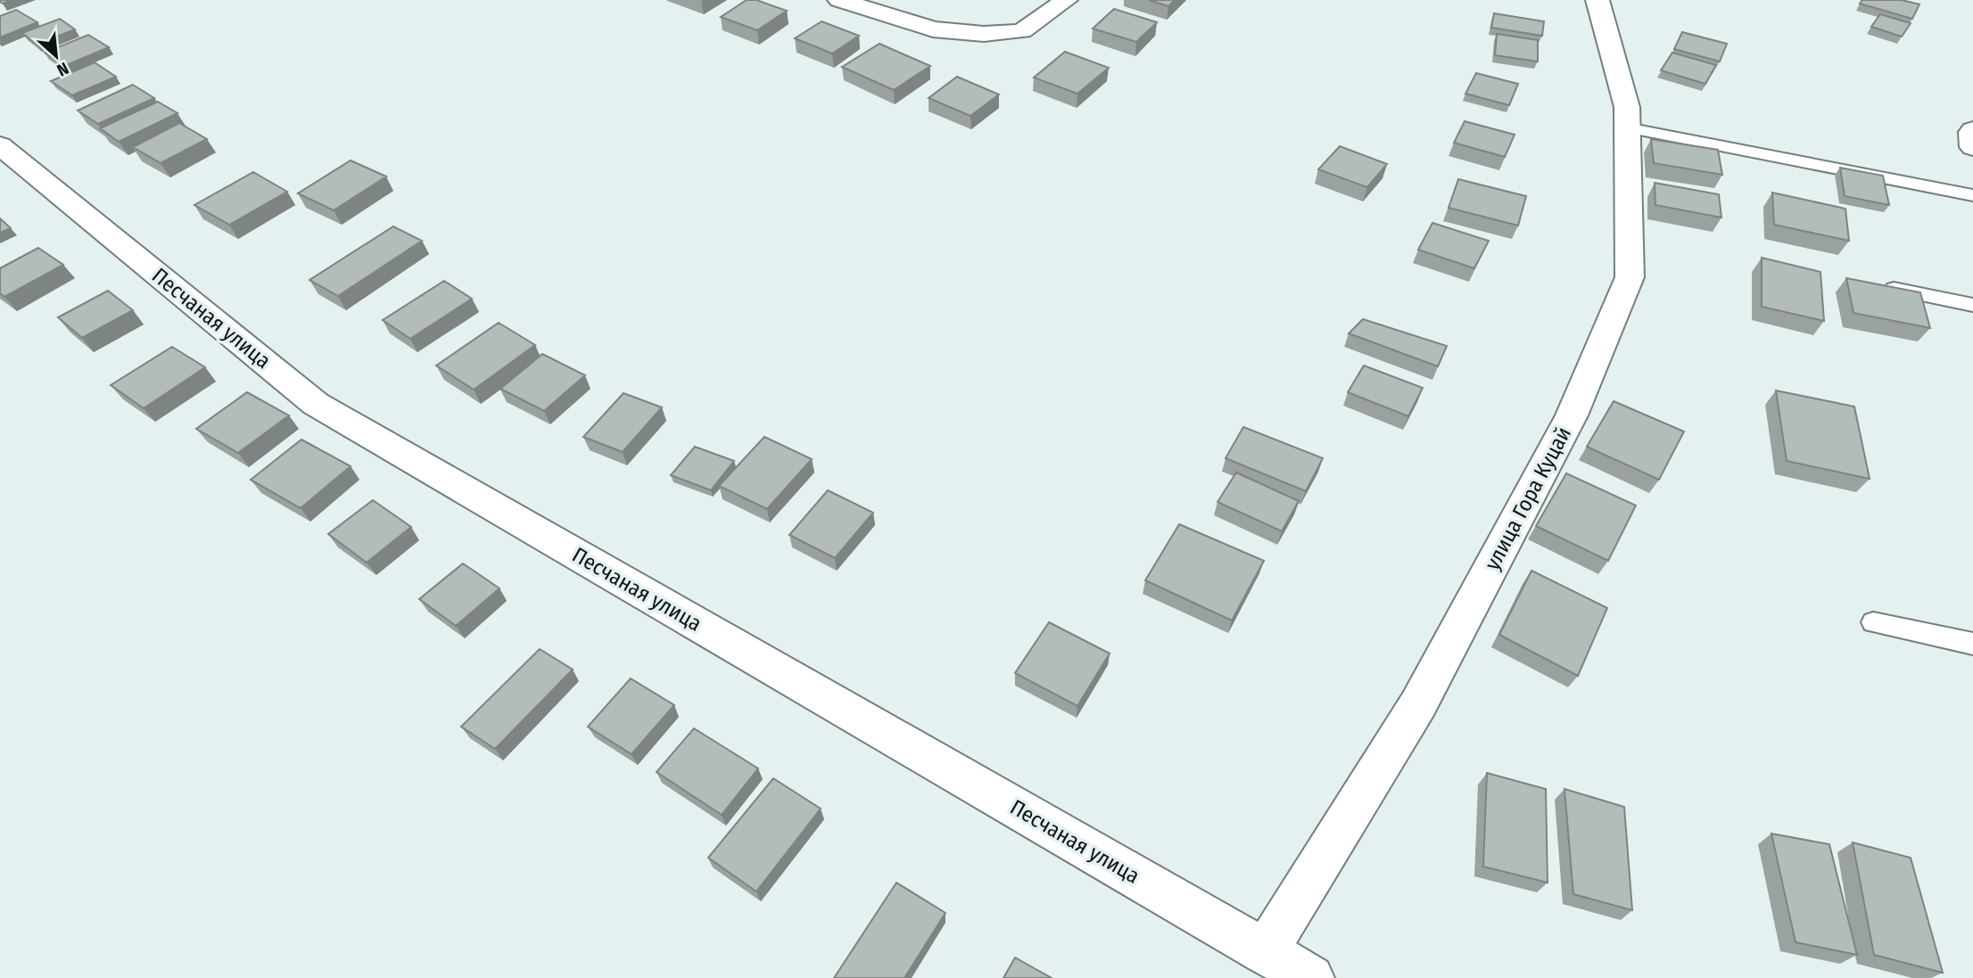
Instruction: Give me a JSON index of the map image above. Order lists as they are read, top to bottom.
{
  "streets": {
    "street": ["Песчаная улица", "улица Гора Куцай"]
  },
  "crossings": [
    ["Песчаная улица", "улица Гора Куцай"]
  ],
  "north": "bottom right"
}
